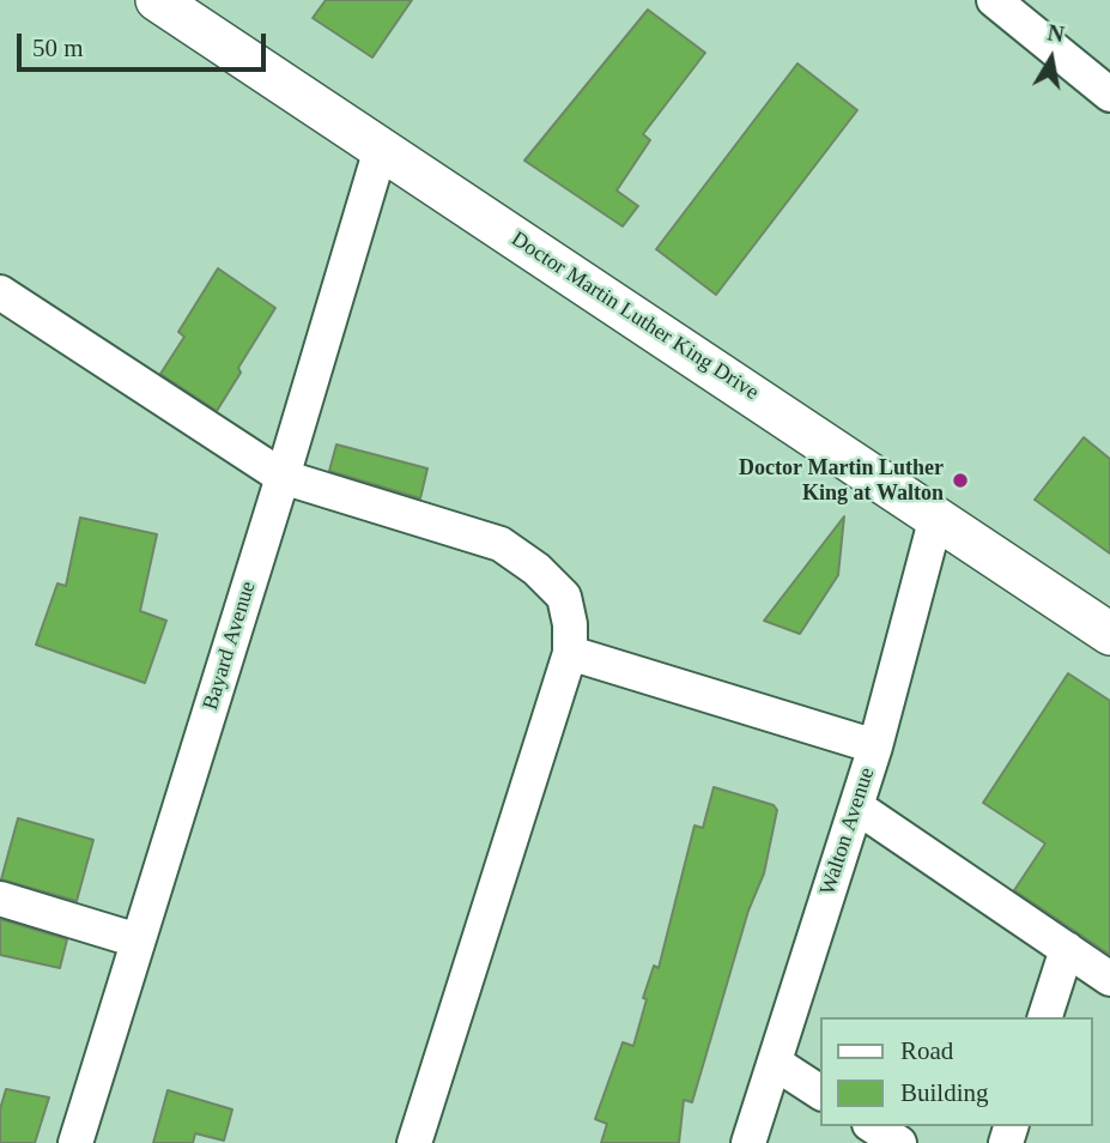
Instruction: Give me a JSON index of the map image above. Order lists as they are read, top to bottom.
{
  "streets": {
    "main road": ["Doctor Martin Luther King Drive"],
    "street": ["Bayard Avenue", "Walton Avenue"]
  },
  "crossings": [
    ["Doctor Martin Luther King Drive", "Bayard Avenue"],
    ["Doctor Martin Luther King Drive", "Walton Avenue"]
  ],
  "places": ["Doctor Martin Luther King at Walton"],
  "legend": ["Road", "Building"],
  "scale_bar": "50 m",
  "north": "top"
}
